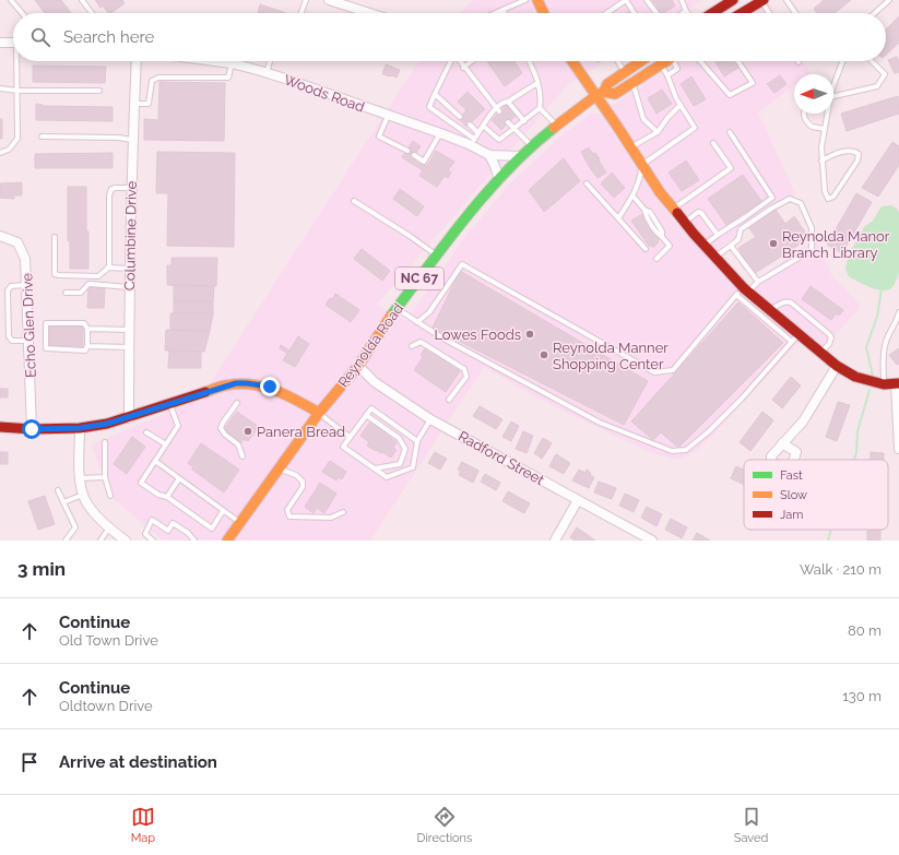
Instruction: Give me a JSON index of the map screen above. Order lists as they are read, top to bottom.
{
  "streets": {
    "main road": ["NC 67", "Reynolda Road"],
    "street": [
      "Woods Road",
      "Columbine Drive",
      "Echo Glen Drive",
      "Radford Street"
    ]
  },
  "crossings": [
    ["Woods Road", "Reynolda Road"],
    ["Reynolda Road", "Radford Street"]
  ],
  "places": [
    "Reynolda Manor Branch Library",
    "Lowes Foods",
    "Reynolda Manner Shopping Center",
    "Panera Bread"
  ],
  "legend": ["Fast", "Slow", "Jam"],
  "north": "left",
  "page": {
    "search": "Search here",
    "heading": ["3 min", "Walk · 210 m"],
    "list": [
      ["Continue", "Old Town Drive", "80 m"],
      ["Continue", "Oldtown Drive", "130 m"],
      "Arrive at destination"
    ],
    "nav": ["Map", "Directions", "Saved"]
  }
}
